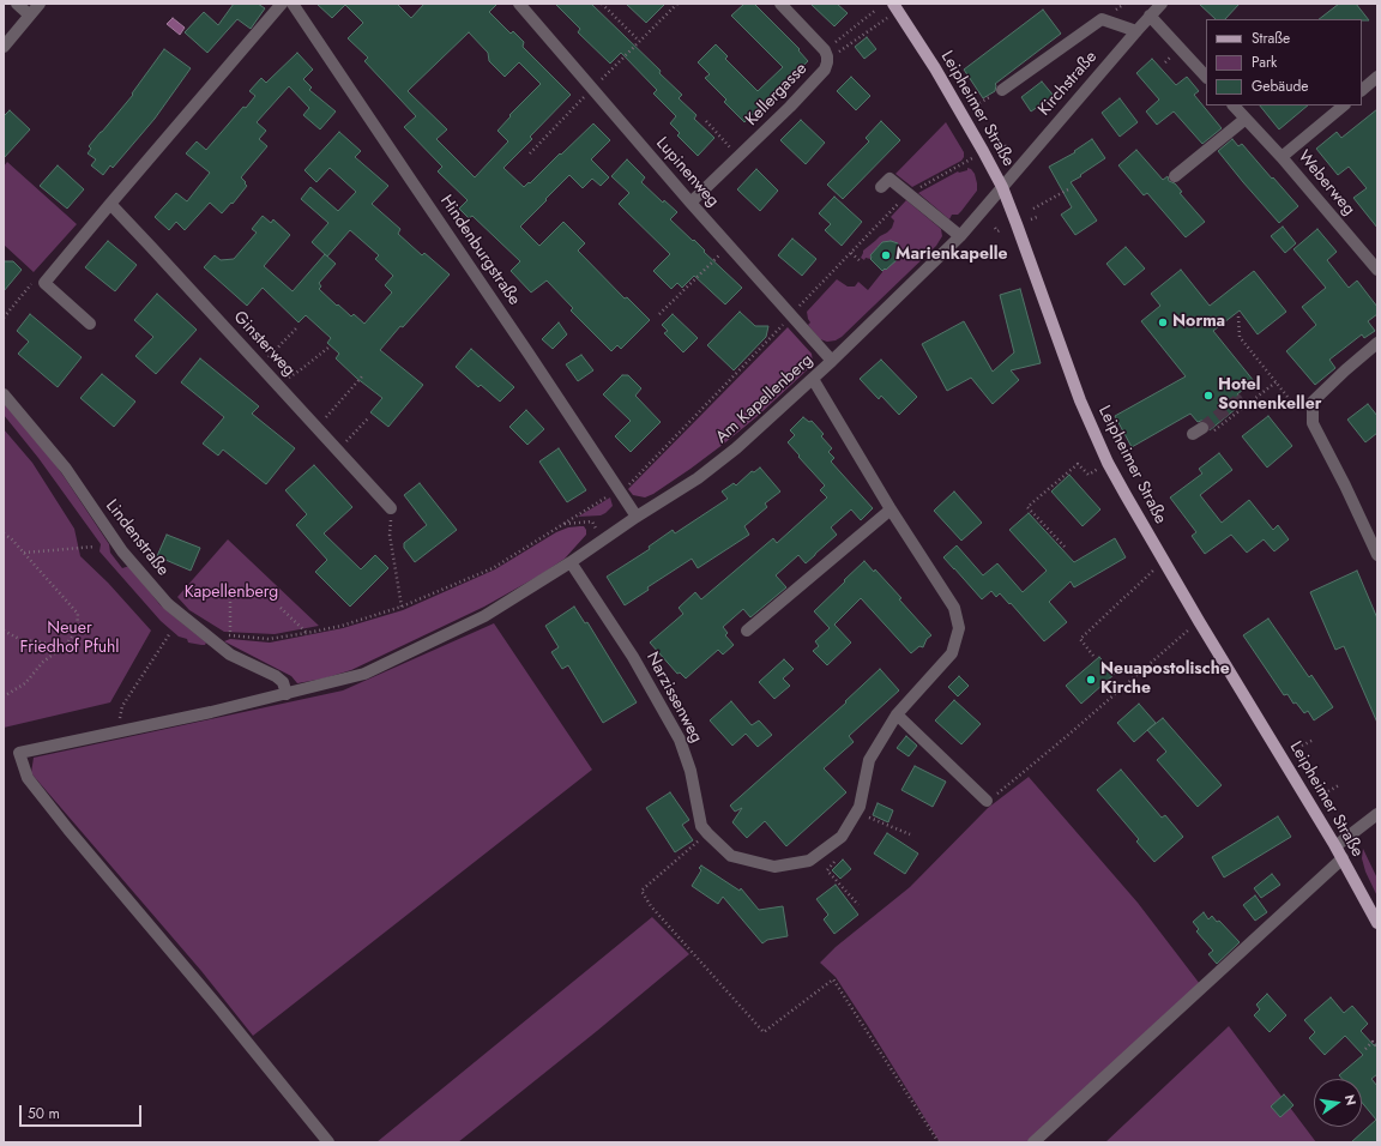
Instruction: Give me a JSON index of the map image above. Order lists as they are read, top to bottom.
{
  "streets": {
    "main road": ["Leipheimer Straße"],
    "street": [
      "Kirchstraße",
      "Kellergasse",
      "Lupinenweg",
      "Weberweg",
      "Hindenburgstraße",
      "Ginsterweg",
      "Am Kapellenberg",
      "Lindenstraße",
      "Narzissenweg"
    ]
  },
  "crossings": [
    ["Kirchstraße", "Leipheimer Straße"],
    ["Kirchstraße", "Am Kapellenberg"],
    ["Kellergasse", "Lupinenweg"],
    ["Leipheimer Straße", "Am Kapellenberg"],
    ["Lupinenweg", "Am Kapellenberg"],
    ["Hindenburgstraße", "Am Kapellenberg"],
    ["Am Kapellenberg", "Lindenstraße"],
    ["Am Kapellenberg", "Narzissenweg"]
  ],
  "parks": ["Kapellenberg", "Neuer Friedhof Pfuhl"],
  "places": [
    "Marienkapelle",
    "Norma",
    "Hotel Sonnenkeller",
    "Neuapostolische Kirche"
  ],
  "legend": ["Straße", "Park", "Gebäude"],
  "scale_bar": "50 m",
  "north": "right"
}
